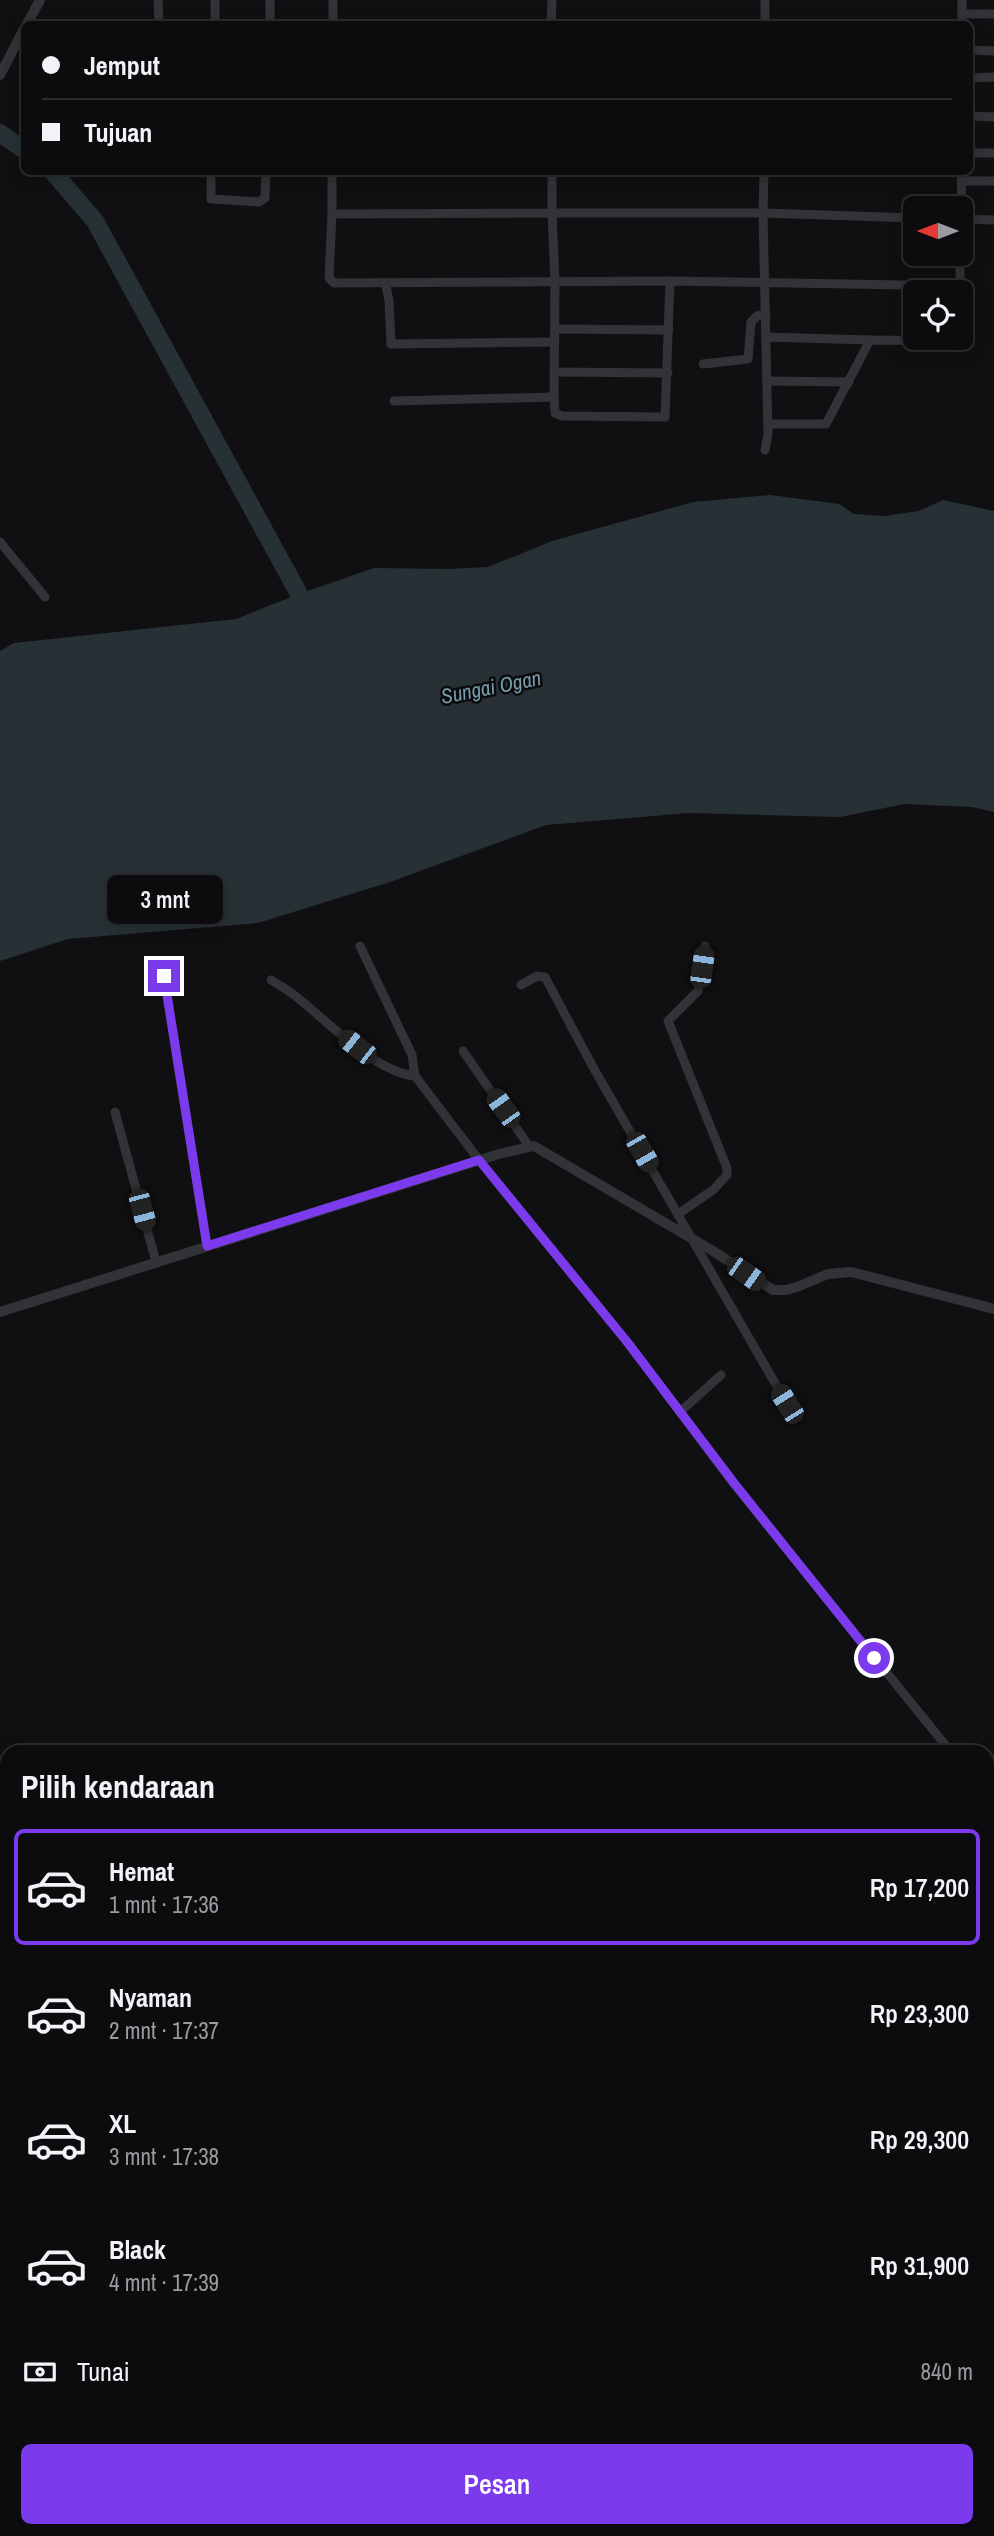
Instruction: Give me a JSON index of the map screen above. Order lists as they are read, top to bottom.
{
  "water": ["Sungai Ogan"],
  "north": "left",
  "page": {
    "banner": ["Jemput", "Tujuan"],
    "bubble": "3 mnt",
    "heading": "Pilih kendaraan",
    "list": [
      {
        "name": "Hemat",
        "note": "1 mnt · 17:36",
        "value": "Rp 17,200"
      },
      {
        "name": "Nyaman",
        "note": "2 mnt · 17:37",
        "value": "Rp 23,300"
      },
      {
        "name": "XL",
        "note": "3 mnt · 17:38",
        "value": "Rp 29,300"
      },
      {
        "name": "Black",
        "note": "4 mnt · 17:39",
        "value": "Rp 31,900"
      }
    ],
    "pay": ["Tunai", "840 m"],
    "buttons": "Pesan"
  }
}
